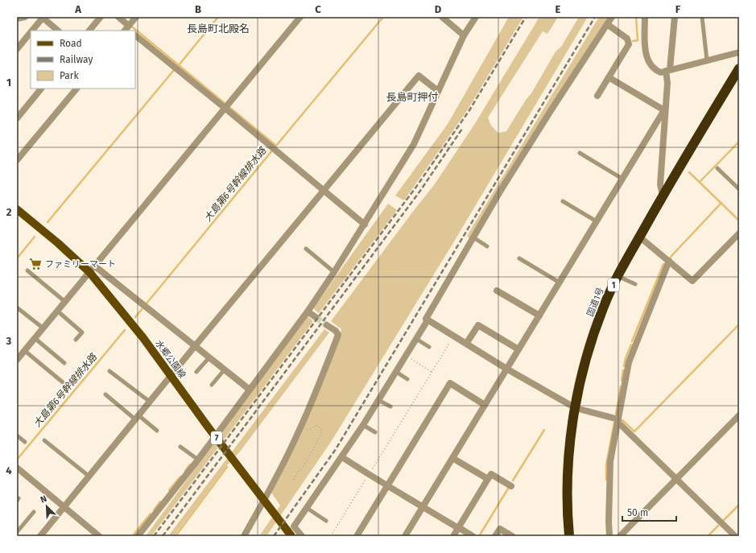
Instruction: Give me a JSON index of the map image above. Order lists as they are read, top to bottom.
{
  "streets": {
    "highway": ["1", "国道1号"],
    "main road": ["水郷公園線", "7"]
  },
  "districts": ["長島町北殿名", "長島町押付"],
  "water": ["大島第6号幹線排水路"],
  "places": {
    "supermarket": ["ファミリーマート"]
  },
  "legend": ["Road", "Railway", "Park"],
  "scale_bar": "50 m",
  "north": "top left",
  "grid": {
    "columns": [
      "A",
      "B",
      "C",
      "D",
      "E",
      "F"
    ],
    "rows": [
      "1",
      "2",
      "3",
      "4"
    ]
  }
}
